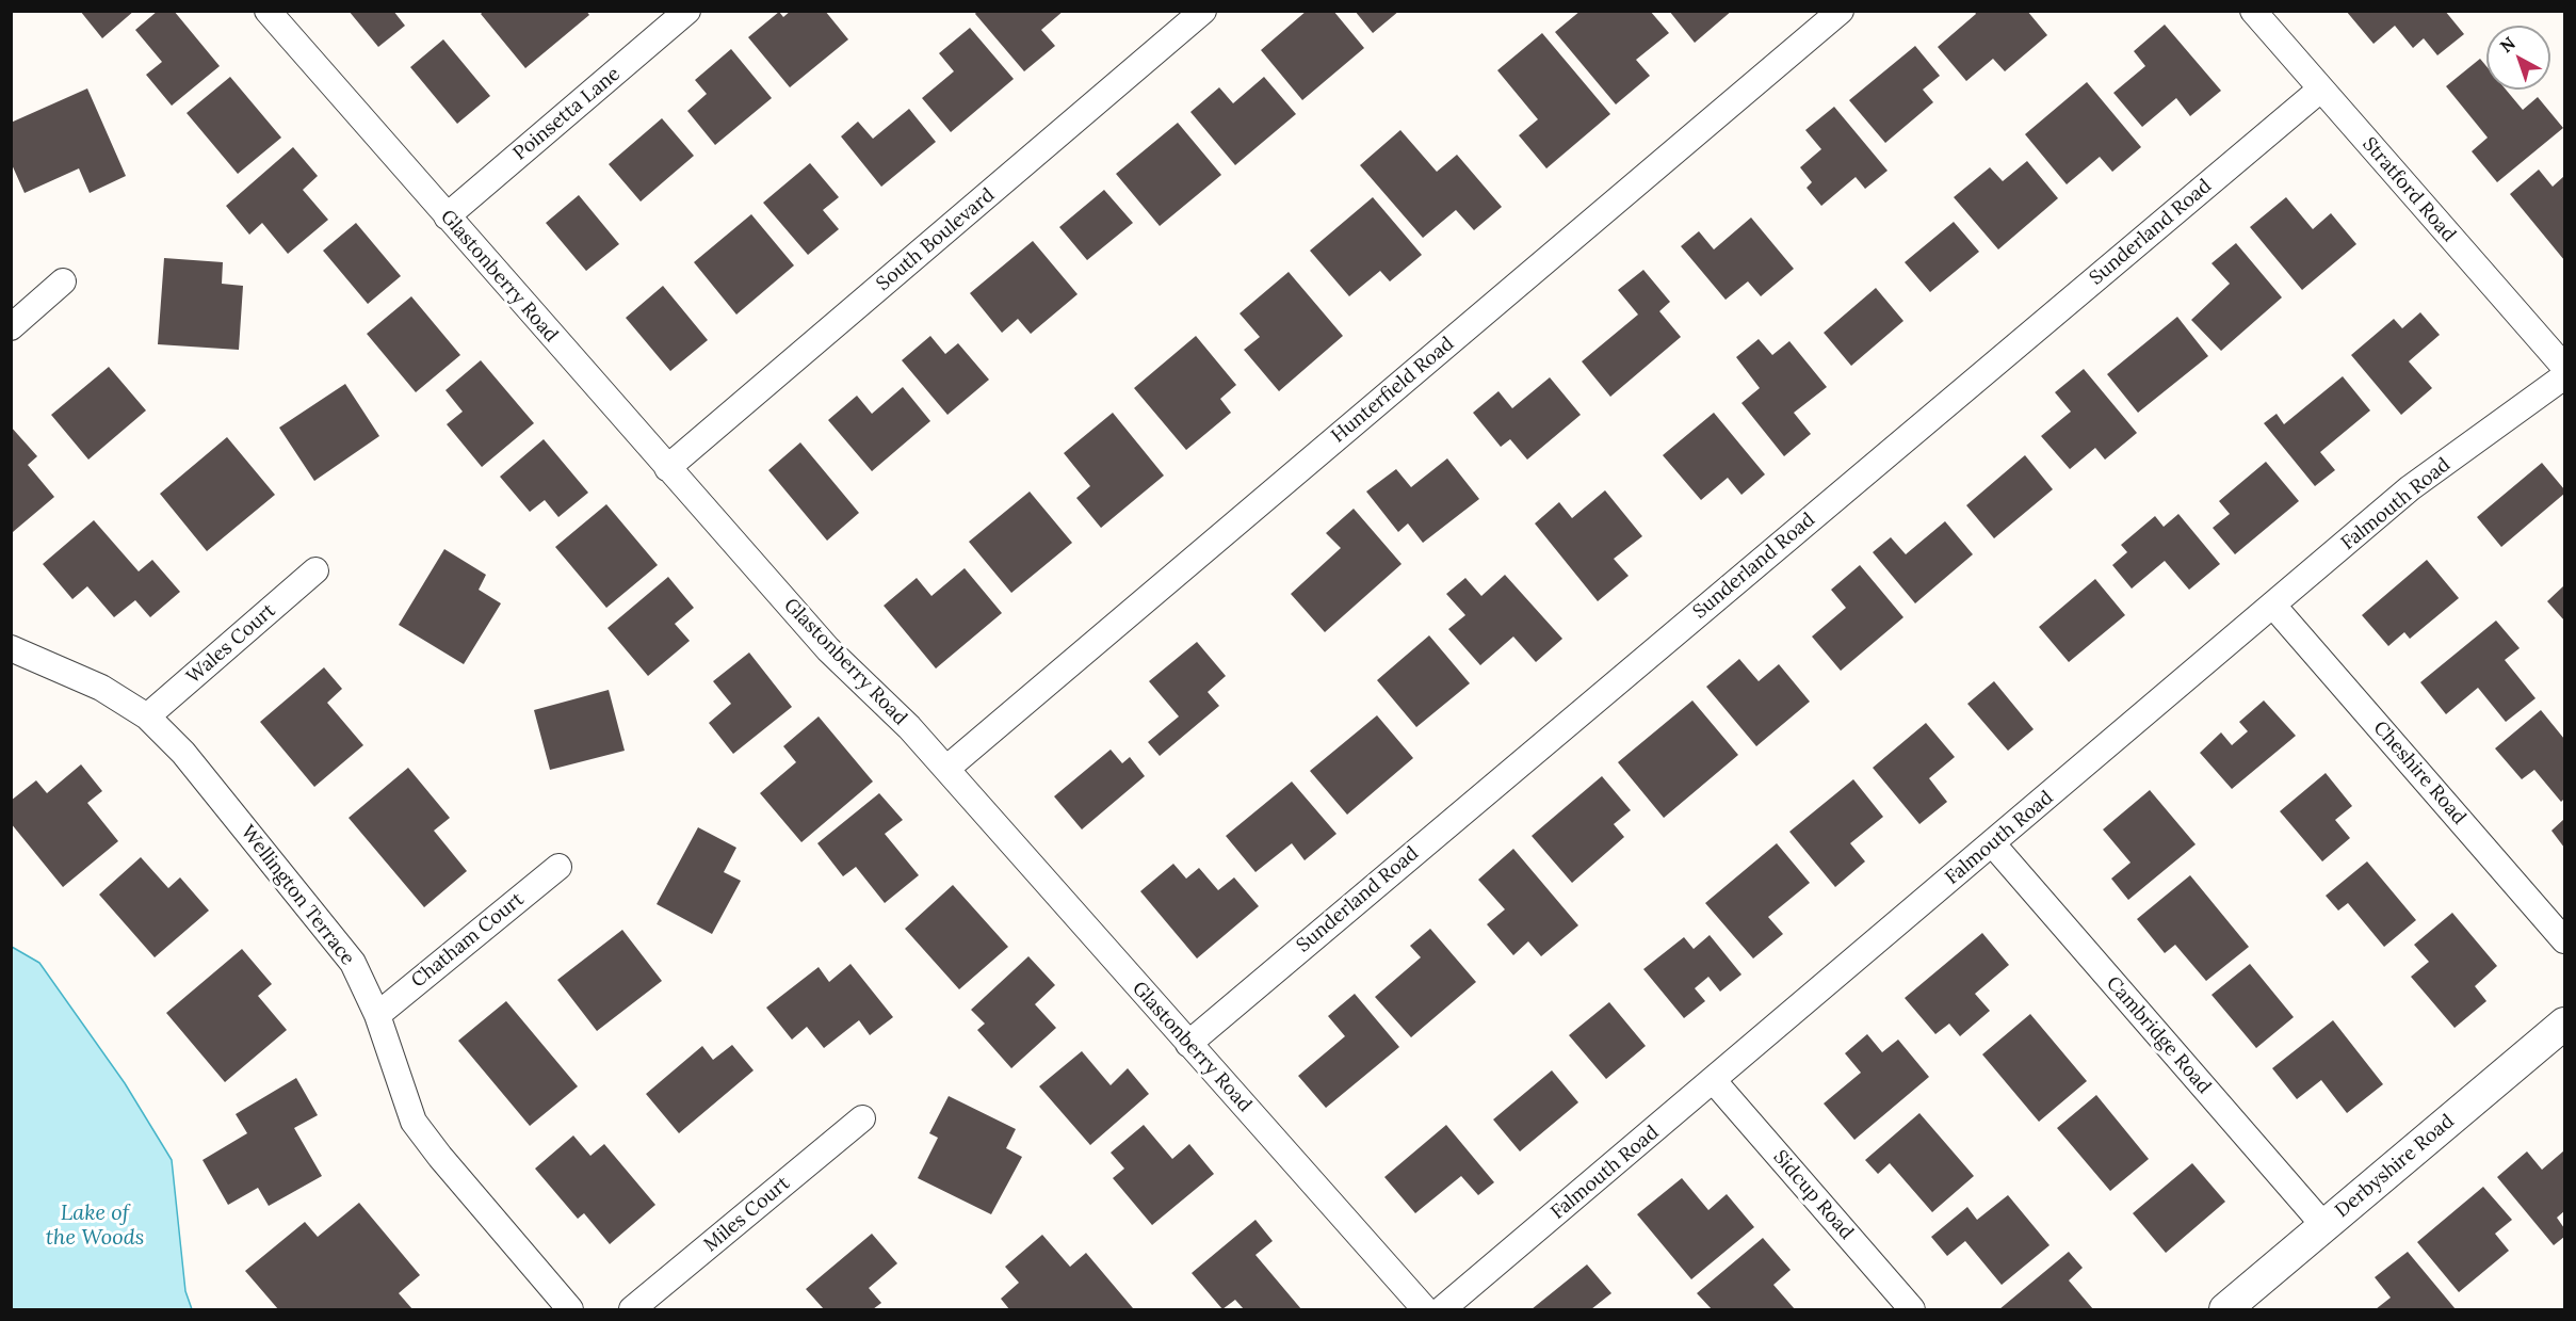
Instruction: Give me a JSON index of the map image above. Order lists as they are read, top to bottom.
{
  "streets": {
    "street": [
      "Poinsetta Lane",
      "Stratford Road",
      "Sunderland Road",
      "South Boulevard",
      "Glastonberry Road",
      "Hunterfield Road",
      "Falmouth Road",
      "Wales Court",
      "Cheshire Road",
      "Wellington Terrace",
      "Chatham Court",
      "Cambridge Road",
      "Derbyshire Road",
      "Sidcup Road",
      "Miles Court"
    ]
  },
  "crossings": [
    ["Poinsetta Lane", "Glastonberry Road"],
    ["Stratford Road", "Sunderland Road"],
    ["Sunderland Road", "Glastonberry Road"],
    ["South Boulevard", "Glastonberry Road"],
    ["Glastonberry Road", "Hunterfield Road"],
    ["Falmouth Road", "Cheshire Road"],
    ["Falmouth Road", "Cambridge Road"],
    ["Falmouth Road", "Sidcup Road"],
    ["Wales Court", "Wellington Terrace"],
    ["Wellington Terrace", "Chatham Court"],
    ["Cambridge Road", "Derbyshire Road"]
  ],
  "water": ["Lake of the Woods"],
  "north": "top left"
}
